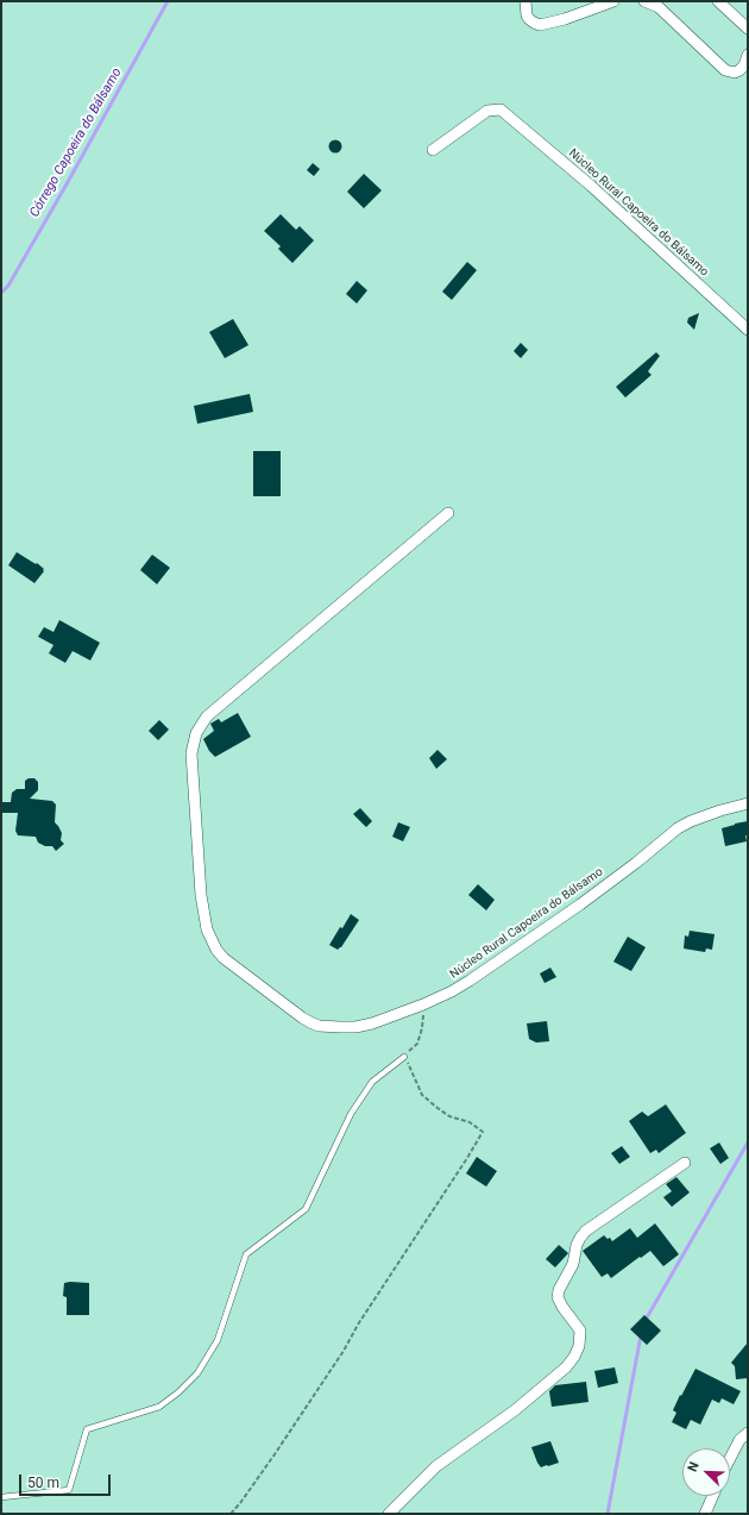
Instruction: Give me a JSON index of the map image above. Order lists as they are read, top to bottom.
{
  "streets": {
    "street": ["Núcleo Rural Capoeira do Bálsamo"]
  },
  "water": ["Córrego Capoeira do Bálsamo"],
  "scale_bar": "50 m",
  "north": "top left"
}
